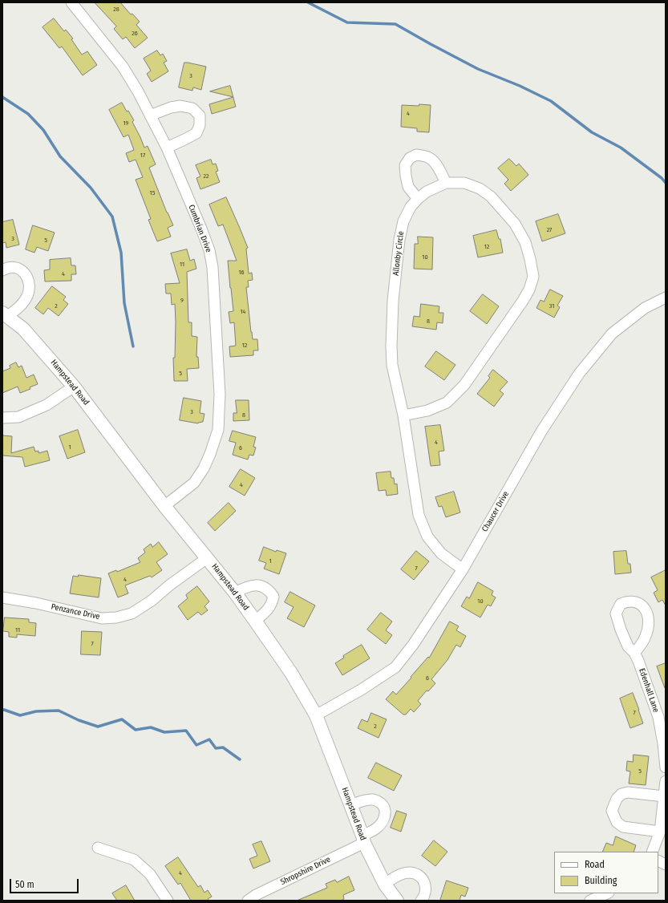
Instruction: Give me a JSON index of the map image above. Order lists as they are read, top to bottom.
{
  "streets": {
    "street": [
      "Cumbrian Drive",
      "Allonby Circle",
      "Hampstead Road",
      "Chaucer Drive",
      "Penzance Drive",
      "Edenhall Lane",
      "Shropshire Drive"
    ]
  },
  "crossings": [
    ["Cumbrian Drive", "Hampstead Road"],
    ["Allonby Circle", "Chaucer Drive"],
    ["Hampstead Road", "Chaucer Drive"],
    ["Hampstead Road", "Penzance Drive"],
    ["Hampstead Road", "Shropshire Drive"]
  ],
  "house_numbers": [
    "28",
    "26",
    "3",
    "4",
    "19",
    "17",
    "22",
    "15",
    "27",
    "3",
    "5",
    "12",
    "10",
    "11",
    "16",
    "4",
    "9",
    "2",
    "31",
    "14",
    "8",
    "12",
    "5",
    "3",
    "8",
    "4",
    "1",
    "6",
    "4",
    "1",
    "7",
    "4",
    "10",
    "11",
    "7",
    "6",
    "7",
    "2",
    "5",
    "4"
  ],
  "legend": ["Road", "Building"],
  "scale_bar": "50 m"
}
